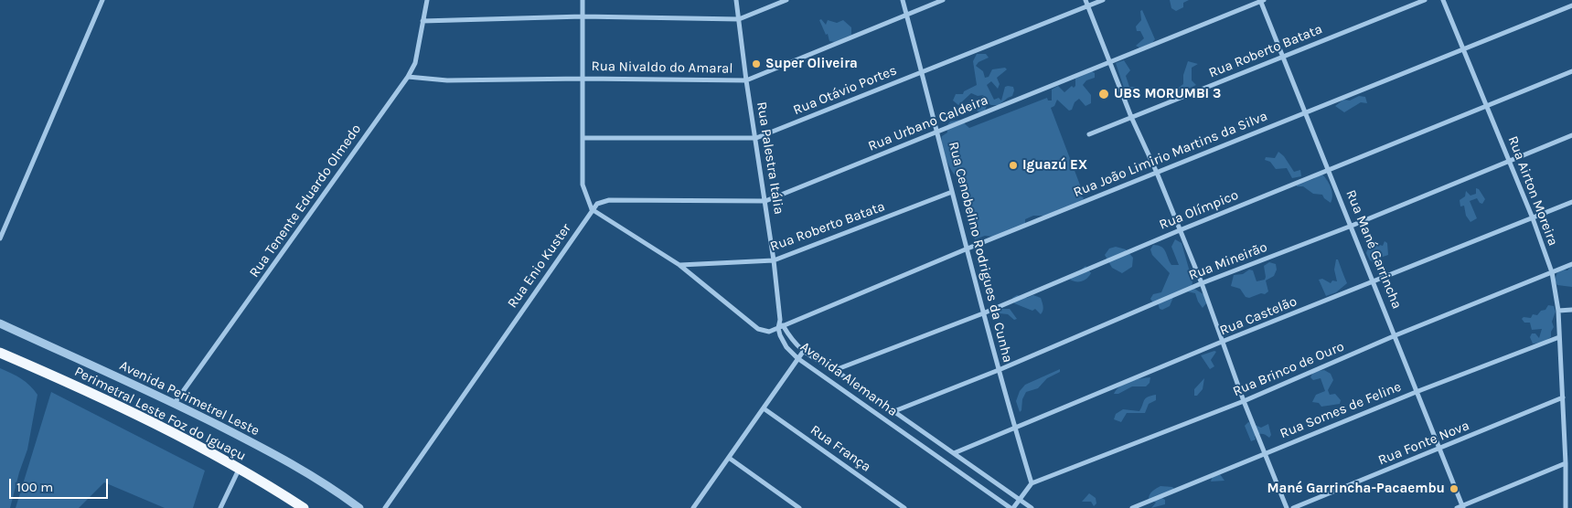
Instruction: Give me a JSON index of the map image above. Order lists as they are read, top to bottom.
{
  "streets": {
    "highway": ["Perimetral Leste Foz do Iguaçu"],
    "street": [
      "Rua Roberto Batata",
      "Rua Nivaldo do Amaral",
      "Rua Otávio Portes",
      "Rua Urbano Caldeira",
      "Rua João Limirio Martins da Silva",
      "Rua Palestra Itália",
      "Rua Airton Moreira",
      "Rua Tenente Eduardo Olmedo",
      "Rua Olímpico",
      "Rua Mané Garrincha",
      "Rua Cenobelino Rodrigues da Cunha",
      "Rua Mineirão",
      "Rua Enio Kuster",
      "Rua Castelão",
      "Rua Brinco de Ouro",
      "Avenida Alemanha",
      "Avenida Perimetrel Leste",
      "Rua Somes de Feline",
      "Rua Fonte Nova",
      "Rua França"
    ]
  },
  "crossings": [
    ["Rua Roberto Batata", "Rua Palestra Itália"],
    ["Rua Roberto Batata", "Rua Mané Garrincha"],
    ["Rua Roberto Batata", "Rua Cenobelino Rodrigues da Cunha"],
    ["Rua Nivaldo do Amaral", "Rua Palestra Itália"],
    ["Rua Nivaldo do Amaral", "Rua Tenente Eduardo Olmedo"],
    ["Rua Nivaldo do Amaral", "Rua Cenobelino Rodrigues da Cunha"],
    ["Rua Otávio Portes", "Rua Palestra Itália"],
    ["Rua Otávio Portes", "Rua Cenobelino Rodrigues da Cunha"],
    ["Rua Urbano Caldeira", "Rua Palestra Itália"],
    ["Rua Urbano Caldeira", "Rua Mané Garrincha"],
    ["Rua Urbano Caldeira", "Rua Cenobelino Rodrigues da Cunha"],
    ["Rua Urbano Caldeira", "Rua Enio Kuster"],
    ["Rua João Limirio Martins da Silva", "Rua Palestra Itália"],
    ["Rua João Limirio Martins da Silva", "Rua Airton Moreira"],
    ["Rua João Limirio Martins da Silva", "Rua Mané Garrincha"],
    ["Rua João Limirio Martins da Silva", "Rua Cenobelino Rodrigues da Cunha"],
    ["Rua João Limirio Martins da Silva", "Avenida Alemanha"],
    ["Rua Palestra Itália", "Avenida Alemanha"],
    ["Rua Airton Moreira", "Rua Olímpico"],
    ["Rua Airton Moreira", "Rua Mineirão"],
    ["Rua Airton Moreira", "Rua Castelão"],
    ["Rua Airton Moreira", "Rua Brinco de Ouro"],
    ["Rua Airton Moreira", "Rua Somes de Feline"],
    ["Rua Airton Moreira", "Rua Fonte Nova"],
    ["Rua Tenente Eduardo Olmedo", "Avenida Perimetrel Leste"],
    ["Rua Olímpico", "Rua Mané Garrincha"],
    ["Rua Olímpico", "Rua Cenobelino Rodrigues da Cunha"],
    ["Rua Olímpico", "Avenida Alemanha"],
    ["Rua Mané Garrincha", "Rua Mineirão"],
    ["Rua Mané Garrincha", "Rua Castelão"],
    ["Rua Mané Garrincha", "Rua Brinco de Ouro"],
    ["Rua Mané Garrincha", "Rua Somes de Feline"],
    ["Rua Mané Garrincha", "Rua Fonte Nova"],
    ["Rua Cenobelino Rodrigues da Cunha", "Rua Mineirão"],
    ["Rua Cenobelino Rodrigues da Cunha", "Rua Castelão"],
    ["Rua Cenobelino Rodrigues da Cunha", "Rua Brinco de Ouro"],
    ["Rua Mineirão", "Avenida Alemanha"],
    ["Rua Castelão", "Avenida Alemanha"],
    ["Rua Brinco de Ouro", "Avenida Alemanha"]
  ],
  "places": [
    "Super Oliveira",
    "UBS MORUMBI 3",
    "Iguazú EX",
    "Mané Garrincha-Pacaembu"
  ],
  "scale_bar": "100 m"
}
